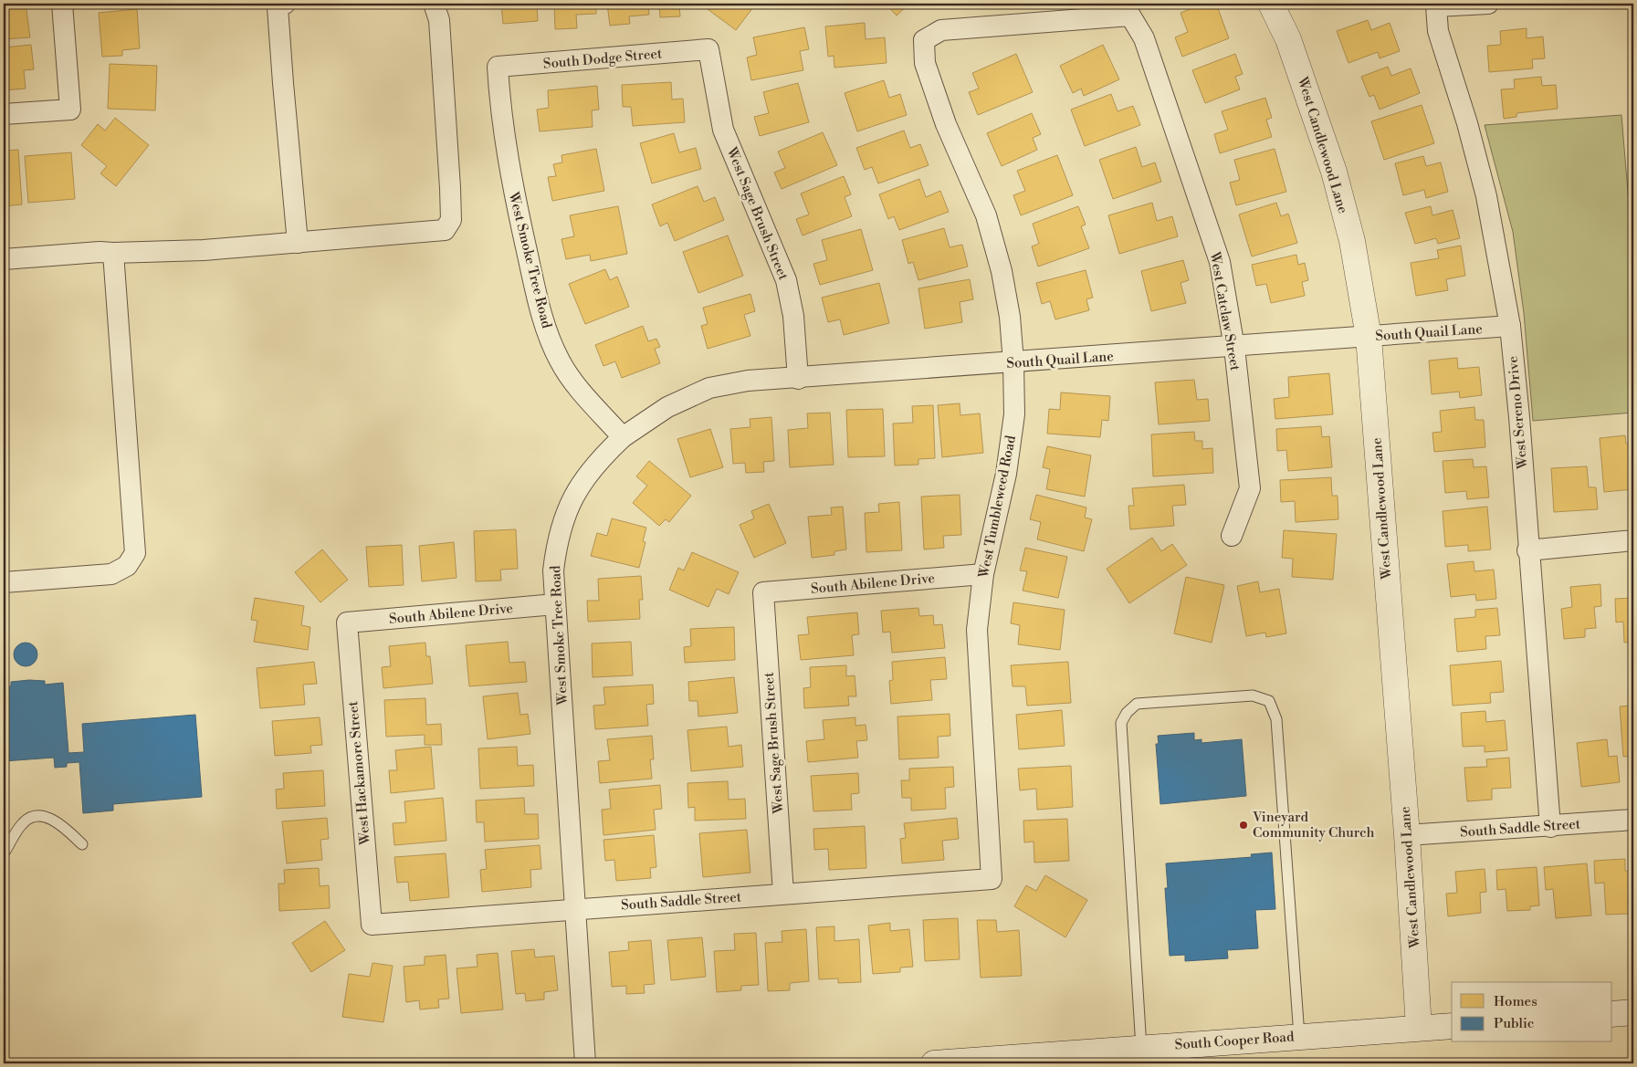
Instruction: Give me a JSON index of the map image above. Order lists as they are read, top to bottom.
{
  "streets": {
    "street": [
      "South Dodge Street",
      "West Candlewood Lane",
      "West Sage Brush Street",
      "West Smoke Tree Road",
      "West Catclaw Street",
      "South Quail Lane",
      "West Sereno Drive",
      "West Tumbleweed Road",
      "South Abilene Drive",
      "West Hackamore Street",
      "South Saddle Street",
      "South Cooper Road"
    ]
  },
  "crossings": [
    ["South Dodge Street", "West Sage Brush Street"],
    ["South Dodge Street", "West Smoke Tree Road"],
    ["West Candlewood Lane", "South Quail Lane"],
    ["West Candlewood Lane", "South Saddle Street"],
    ["West Candlewood Lane", "South Cooper Road"],
    ["West Sage Brush Street", "South Quail Lane"],
    ["West Sage Brush Street", "South Abilene Drive"],
    ["West Sage Brush Street", "South Saddle Street"],
    ["West Smoke Tree Road", "South Quail Lane"],
    ["West Smoke Tree Road", "South Abilene Drive"],
    ["West Smoke Tree Road", "South Saddle Street"],
    ["West Catclaw Street", "South Quail Lane"],
    ["West Catclaw Street", "West Tumbleweed Road"],
    ["South Quail Lane", "West Sereno Drive"],
    ["South Quail Lane", "West Tumbleweed Road"],
    ["West Sereno Drive", "South Saddle Street"],
    ["West Tumbleweed Road", "South Abilene Drive"],
    ["West Tumbleweed Road", "South Saddle Street"],
    ["South Abilene Drive", "West Hackamore Street"],
    ["West Hackamore Street", "South Saddle Street"]
  ],
  "places": ["Vineyard Community Church"],
  "legend": ["Homes", "Public"]
}
